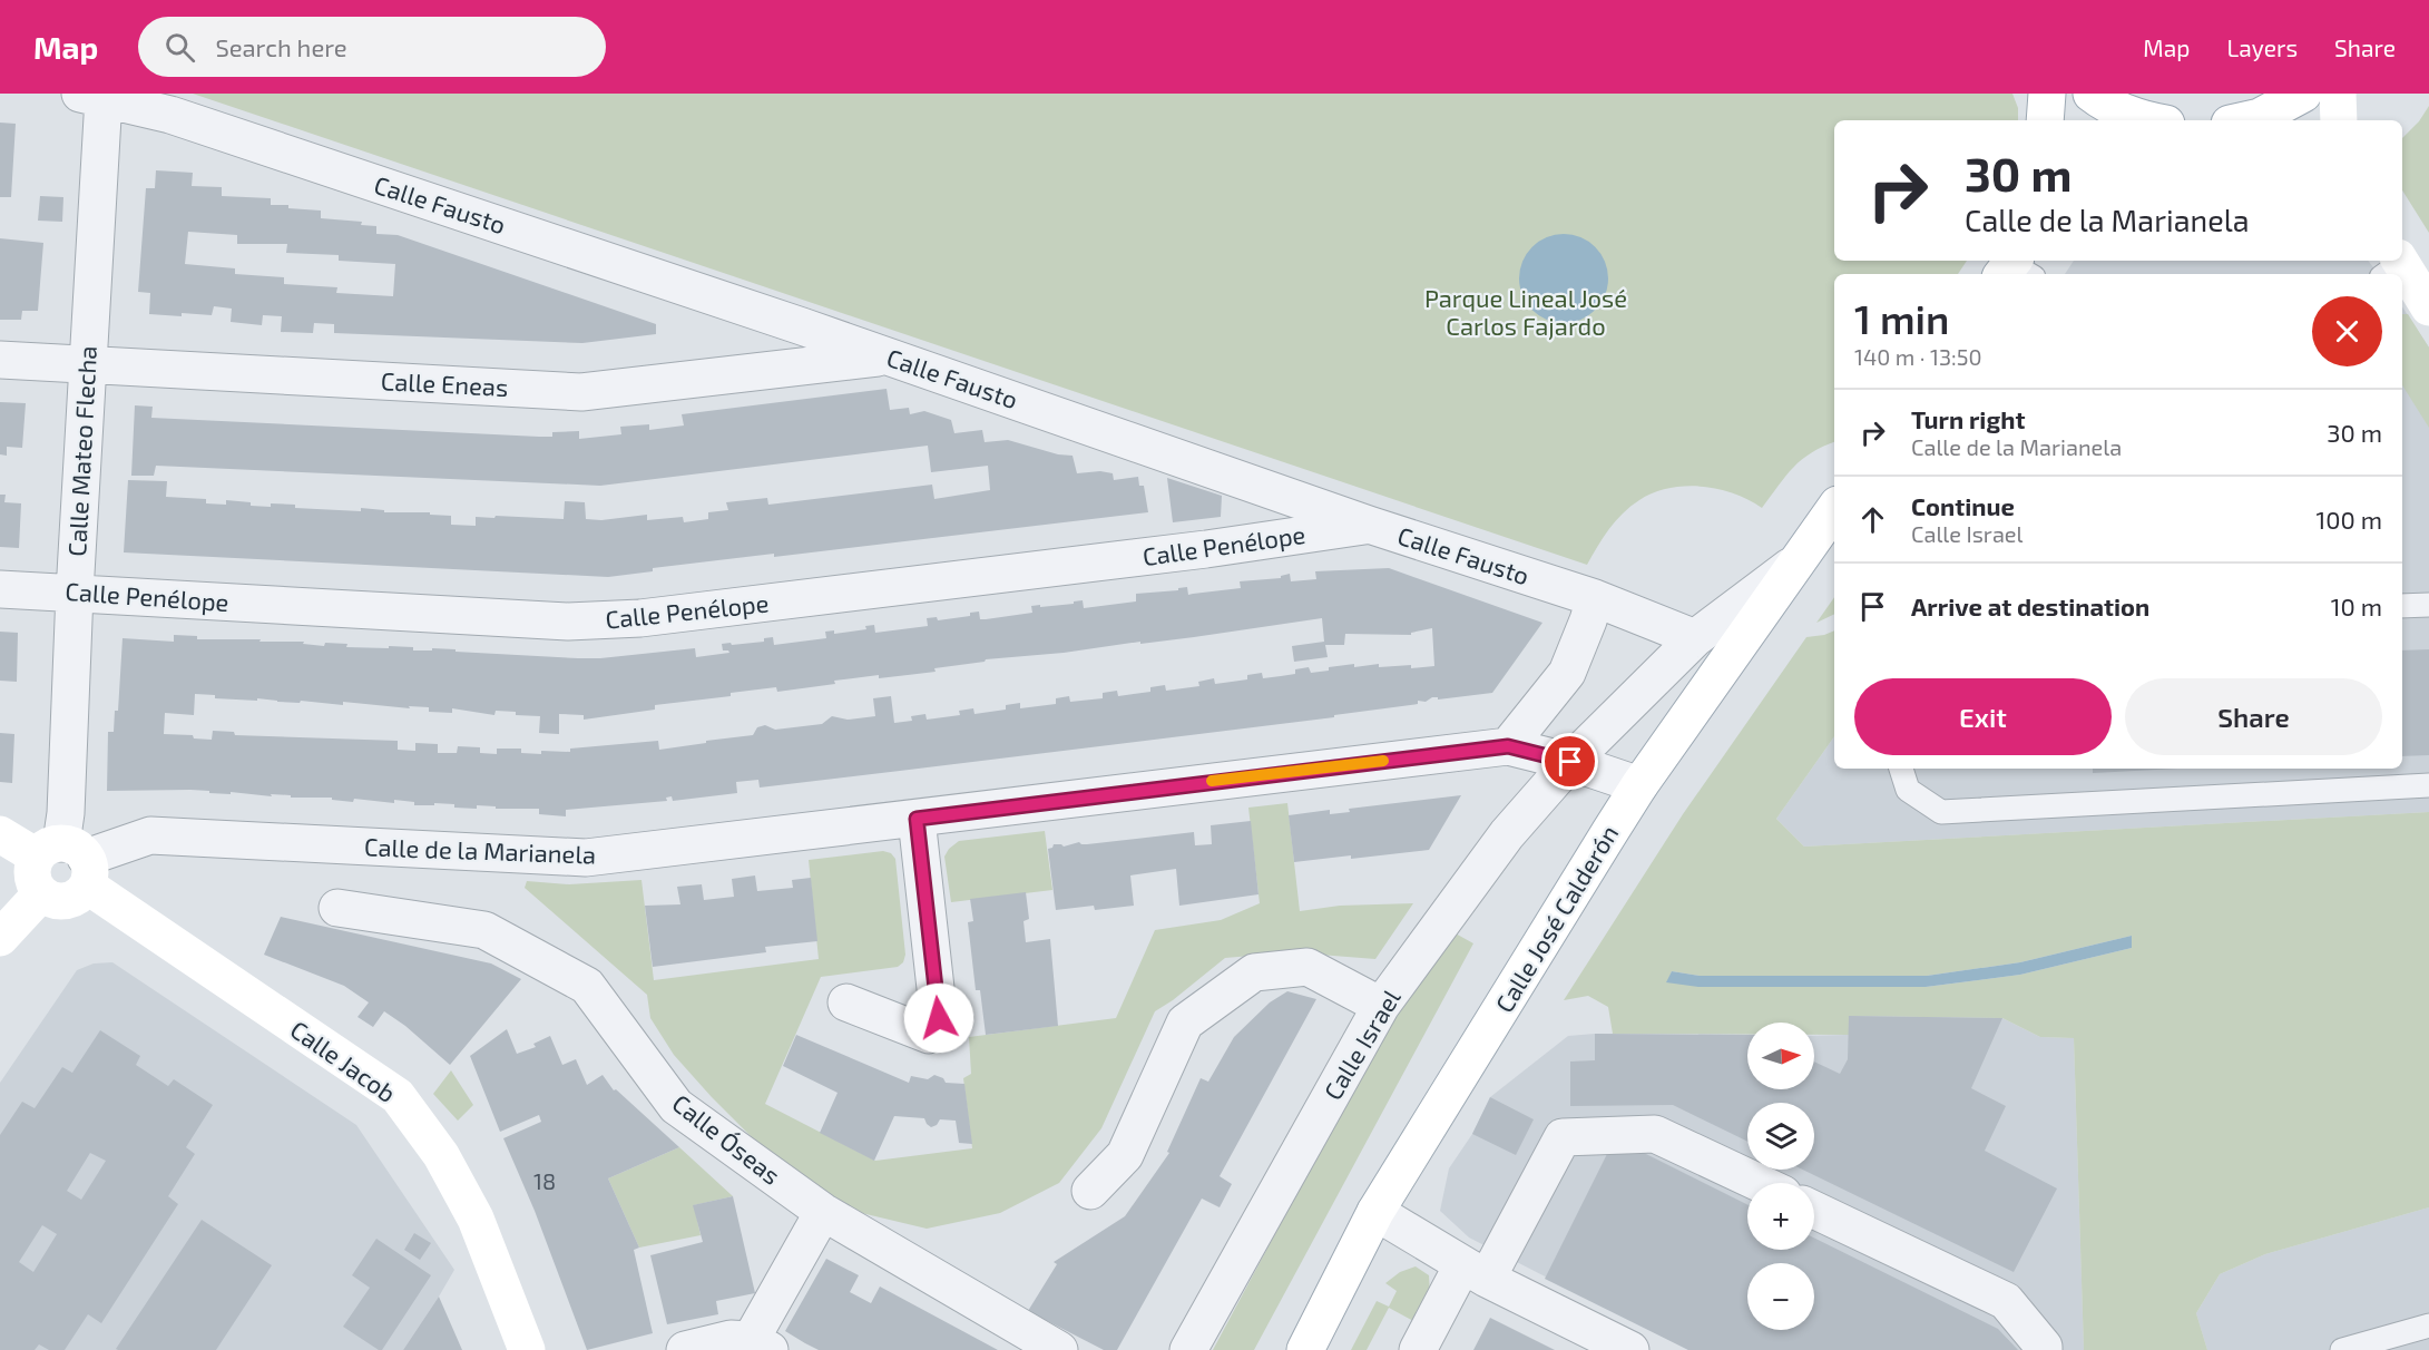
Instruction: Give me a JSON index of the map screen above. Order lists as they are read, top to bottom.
{
  "streets": {
    "main road": ["Calle José Calderón", "Calle Jacob"],
    "street": [
      "Calle Fausto",
      "Calle Eneas",
      "Calle Mateo Flecha",
      "Calle Penélope",
      "Calle de la Marianela",
      "Calle Israel",
      "Calle Óseas"
    ]
  },
  "crossings": [
    ["Calle Fausto", "Calle Eneas"],
    ["Calle Fausto", "Calle Mateo Flecha"],
    ["Calle Fausto", "Calle Penélope"],
    ["Calle Fausto", "Calle Israel"],
    ["Calle Eneas", "Calle Mateo Flecha"],
    ["Calle Mateo Flecha", "Calle Penélope"],
    ["Calle Mateo Flecha", "Calle de la Marianela"],
    ["Calle Mateo Flecha", "Calle Jacob"],
    ["Calle de la Marianela", "Calle Jacob"]
  ],
  "parks": ["Parque Lineal José Carlos Fajardo"],
  "house_numbers": ["18"],
  "north": "right",
  "page": {
    "header": "Map",
    "search": "Search here",
    "nav": ["Map", "Layers", "Share"],
    "turn": ["30 m", "Calle de la Marianela"],
    "heading": ["1 min", "140 m · 13:50"],
    "list": [
      {
        "name": "Turn right",
        "note": "Calle de la Marianela",
        "value": "30 m"
      },
      {
        "name": "Continue",
        "note": "Calle Israel",
        "value": "100 m"
      },
      {
        "name": "Arrive at destination",
        "value": "10 m"
      }
    ],
    "buttons": ["Exit", "Share"],
    "map_buttons": ["+", "−"]
  }
}
